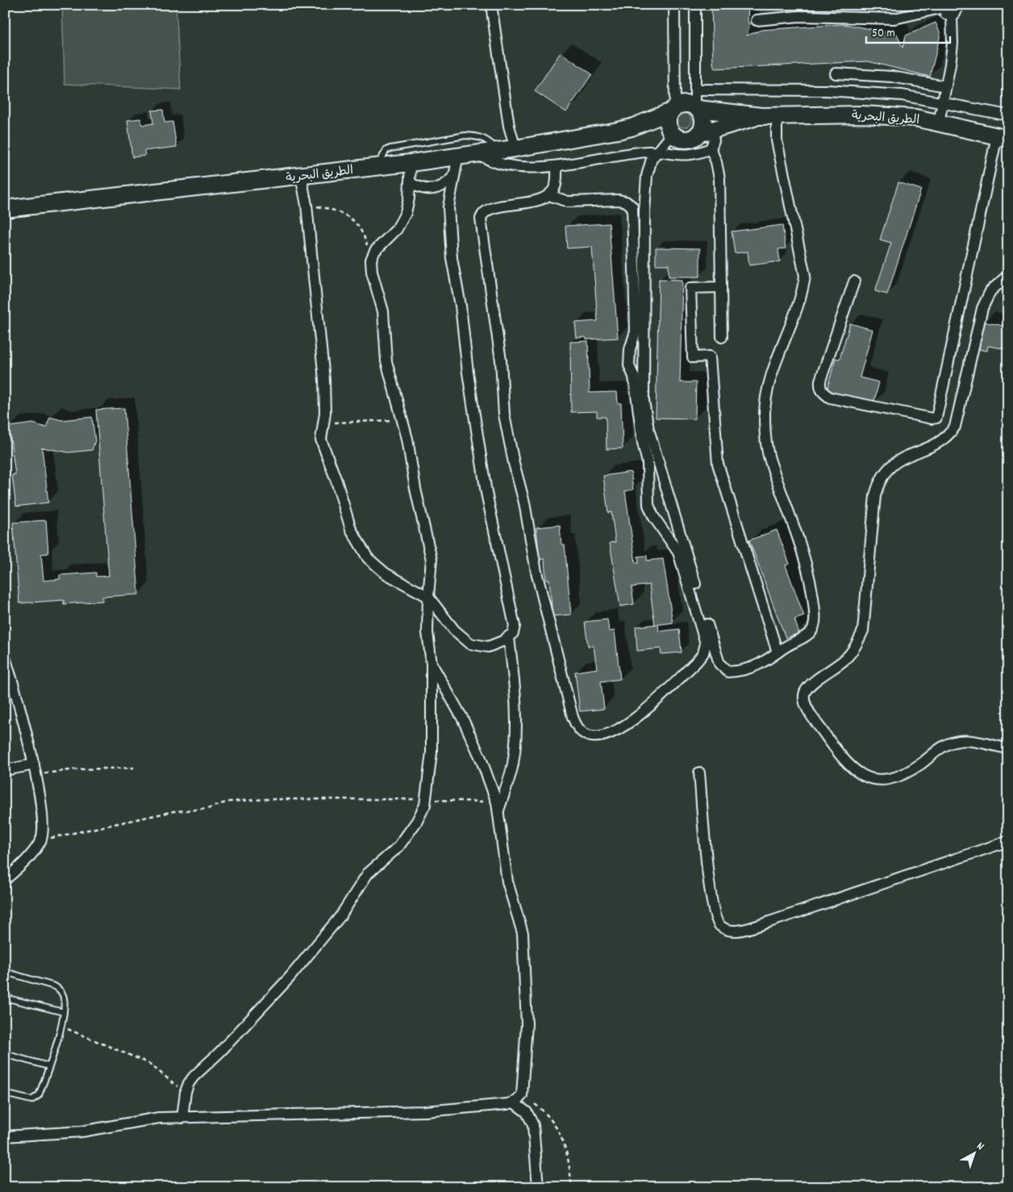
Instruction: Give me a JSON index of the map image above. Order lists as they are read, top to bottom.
{
  "streets": {
    "main road": ["الطريق البحرية"]
  },
  "scale_bar": "50 m",
  "north": "top right"
}
